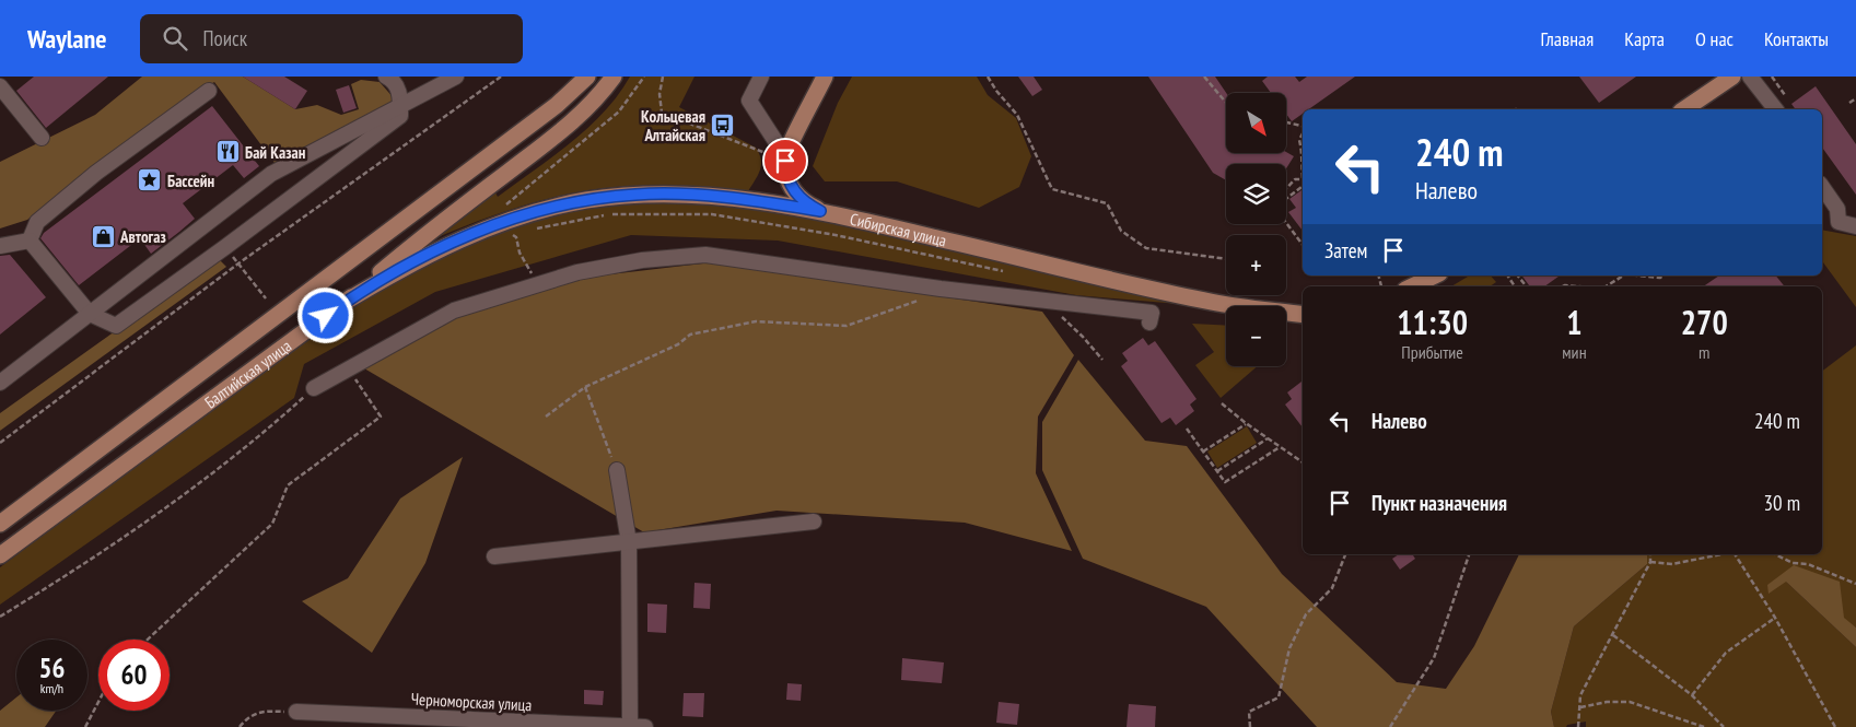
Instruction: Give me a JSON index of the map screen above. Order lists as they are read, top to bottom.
{
  "streets": {
    "main road": ["Сибирская улица", "Балтийская улица"],
    "street": ["Черноморская улица"]
  },
  "crossings": [
    ["Сибирская улица", "Балтийская улица"]
  ],
  "places": {
    "bus stop": ["Кольцевая Алтайская"],
    "restaurant": ["Бай Казан"],
    "place": ["Бассейн"],
    "shop": ["Автогаз"]
  },
  "north": "bottom right",
  "page": {
    "header": "Waylane",
    "search": "Поиск",
    "nav": [
      "Главная",
      "Карта",
      "О нас",
      "Контакты"
    ],
    "map_buttons": ["+", "−"],
    "turn": ["240 m", "Налево"],
    "then": "Затем",
    "eta": [
      "11:30",
      "Прибытие",
      "1",
      "мин",
      "270",
      "m"
    ],
    "list": [
      {
        "name": "Налево",
        "value": "240 m"
      },
      {
        "name": "Пункт назначения",
        "value": "30 m"
      }
    ],
    "speed": "56 km/h",
    "limit": "60"
  }
}
